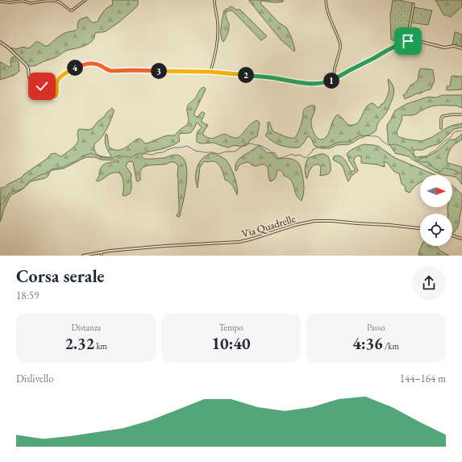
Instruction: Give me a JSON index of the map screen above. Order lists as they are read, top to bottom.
{
  "streets": {
    "street": ["Via Quadrelle"]
  },
  "north": "right",
  "page": {
    "pins": [
      "4",
      "3",
      "2",
      "1"
    ],
    "heading": ["Corsa serale", "18:59"],
    "stats": [
      ["Distanza", "2.32 km"],
      ["Tempo", "10:40"],
      ["Passo", "4:36 /km"]
    ],
    "chart": ["Dislivello", "144–164 m"]
  }
}
